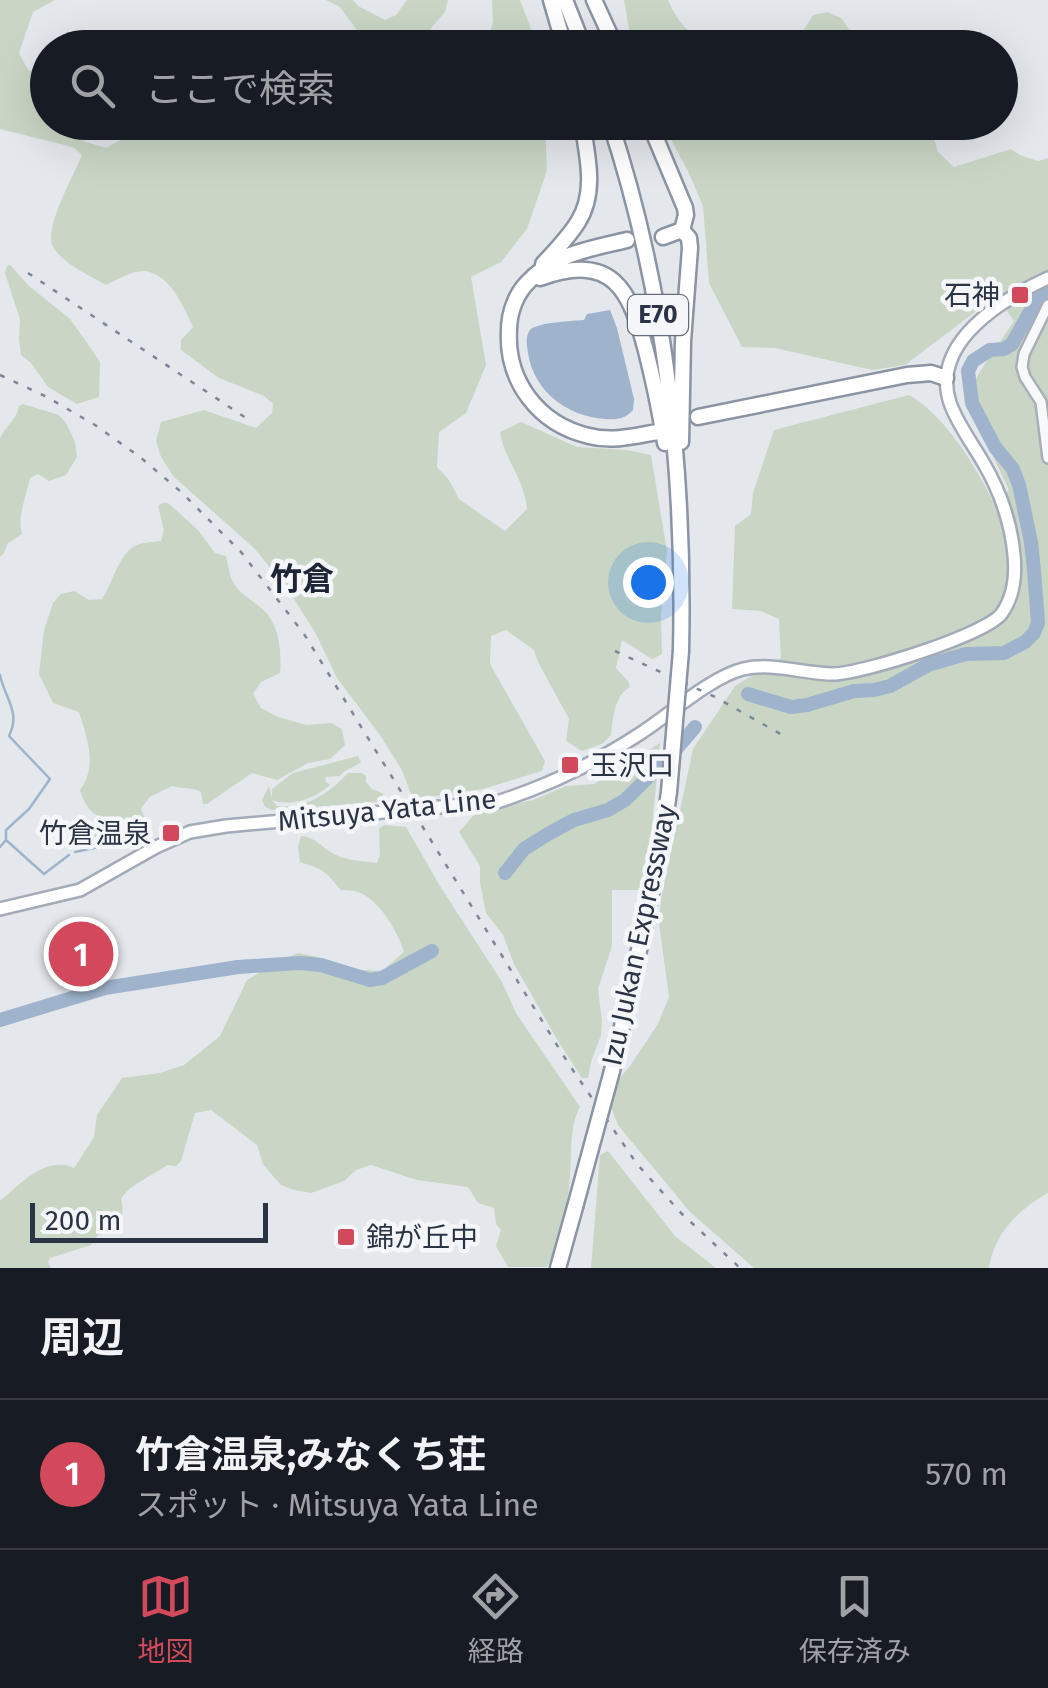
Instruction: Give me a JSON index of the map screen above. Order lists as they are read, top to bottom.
{
  "streets": {
    "highway": ["E70", "Izu Jukan Expressway"],
    "main road": ["Mitsuya Yata Line"]
  },
  "districts": ["竹倉"],
  "places": {
    "transit": [
      "石神",
      "玉沢口",
      "竹倉温泉",
      "錦が丘中"
    ]
  },
  "scale_bar": "200 m",
  "page": {
    "search": "ここで検索",
    "pins": "1",
    "scale": "200 m",
    "heading": "周辺",
    "list": [
      {
        "mark": "1",
        "name": "竹倉温泉;みなくち荘",
        "note": "スポット · Mitsuya Yata Line",
        "value": "570 m"
      }
    ],
    "nav": ["地図", "経路", "保存済み"]
  }
}
